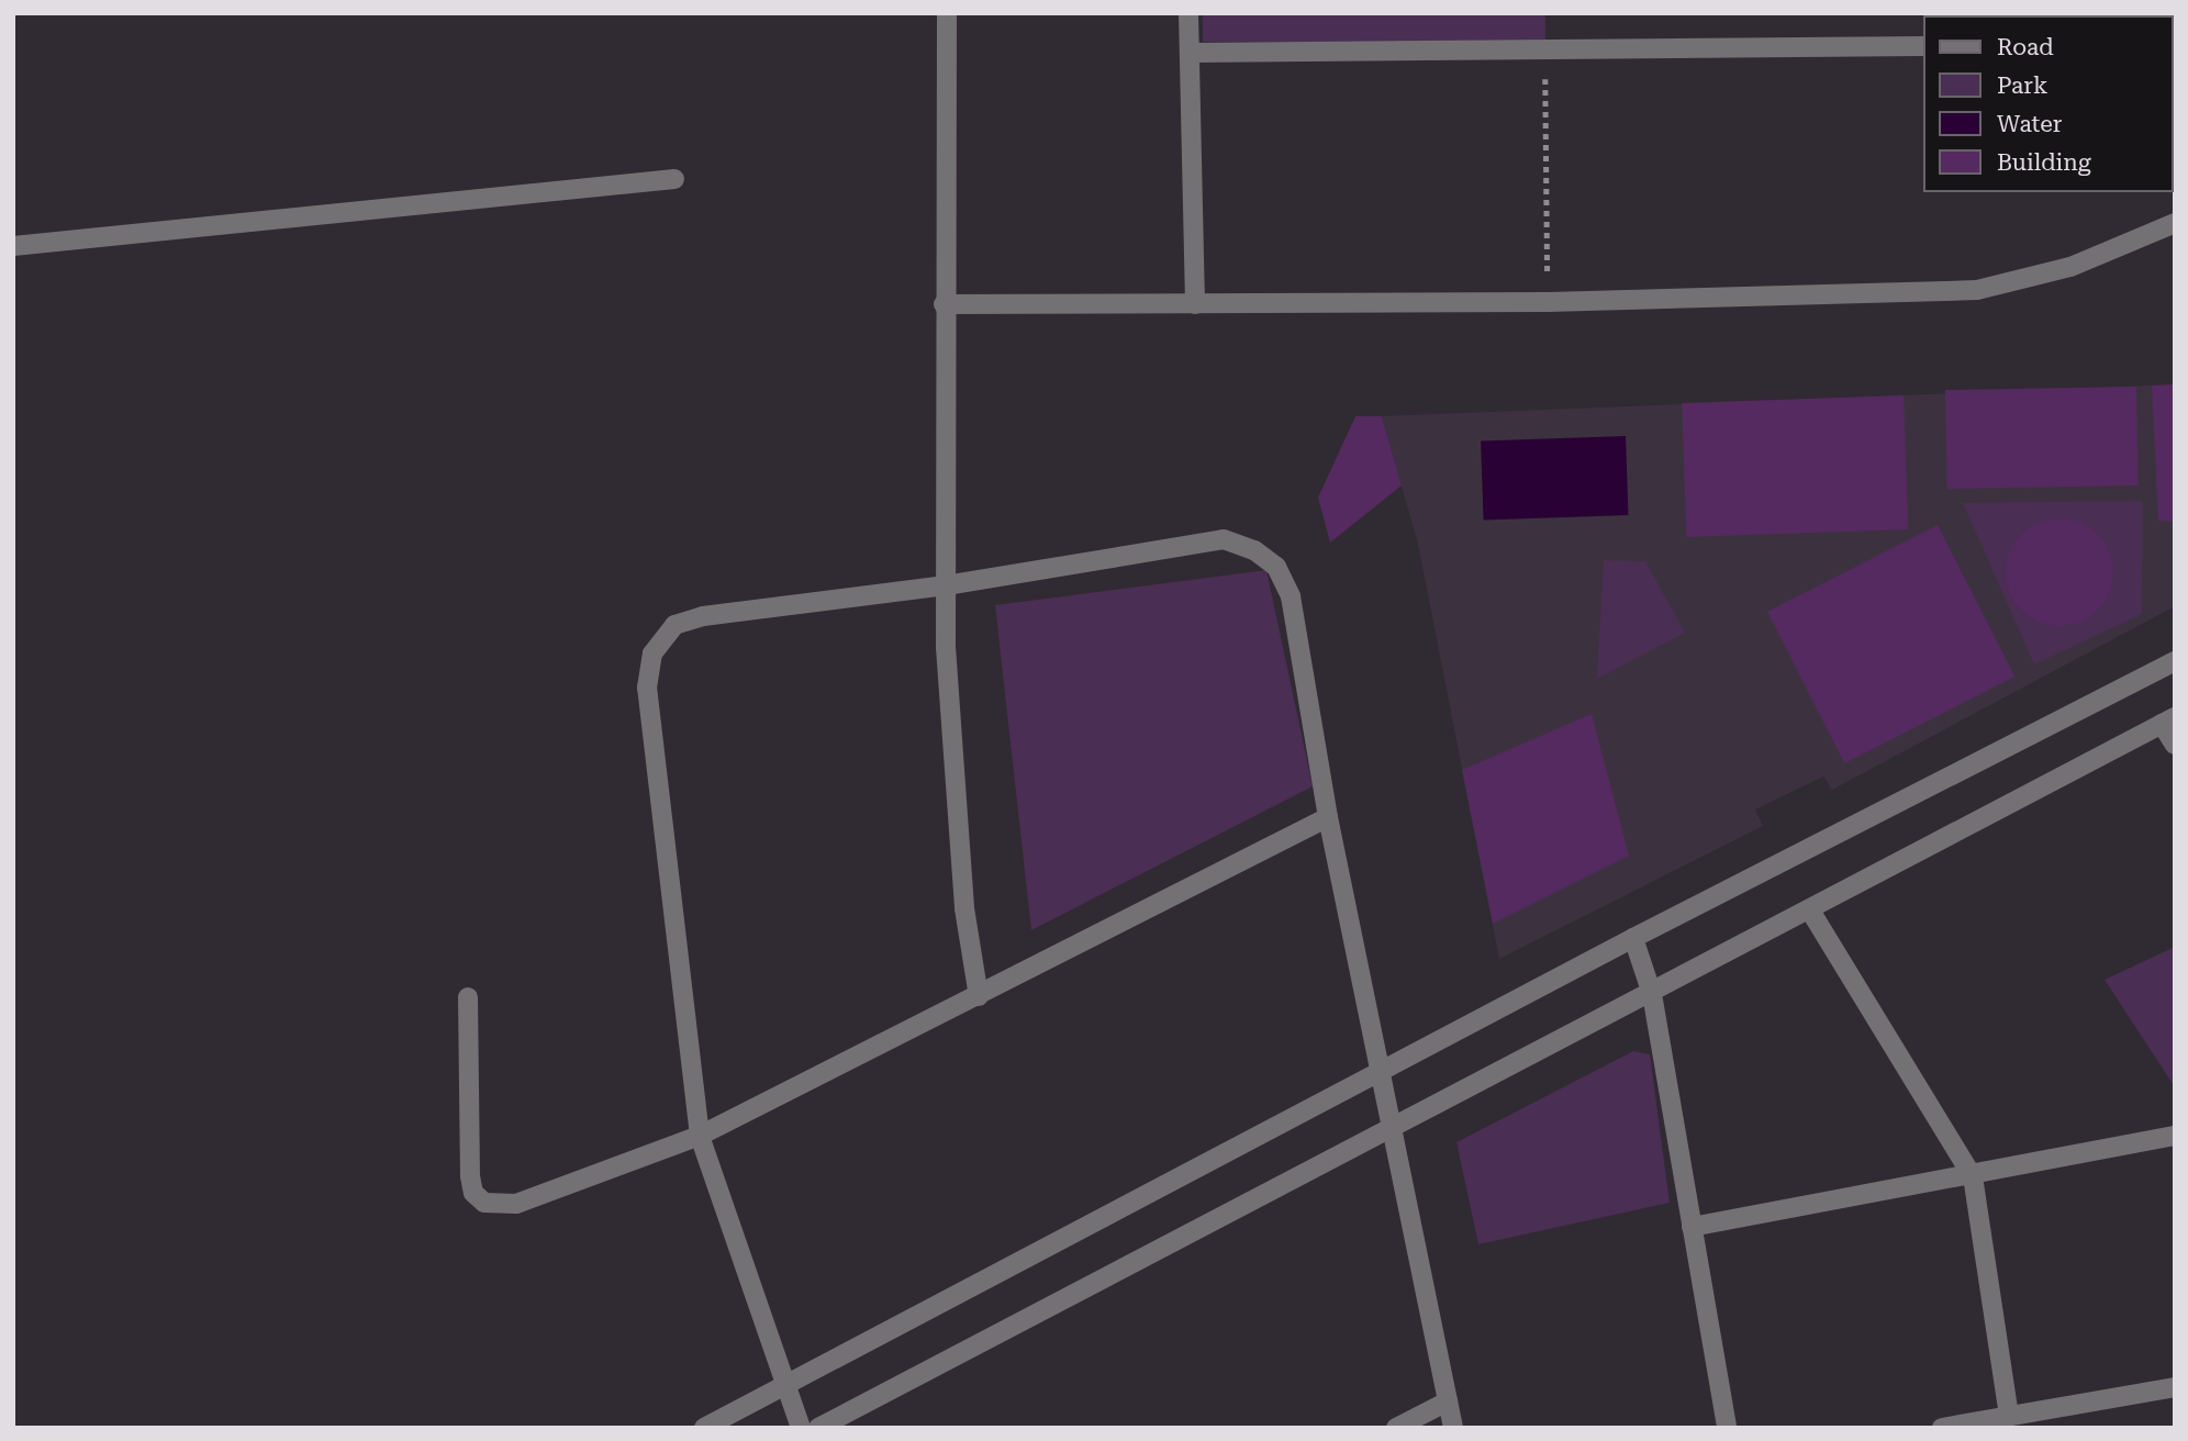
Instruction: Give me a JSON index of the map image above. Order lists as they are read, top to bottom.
{
  "legend": [
    "Road",
    "Park",
    "Water",
    "Building"
  ]
}
